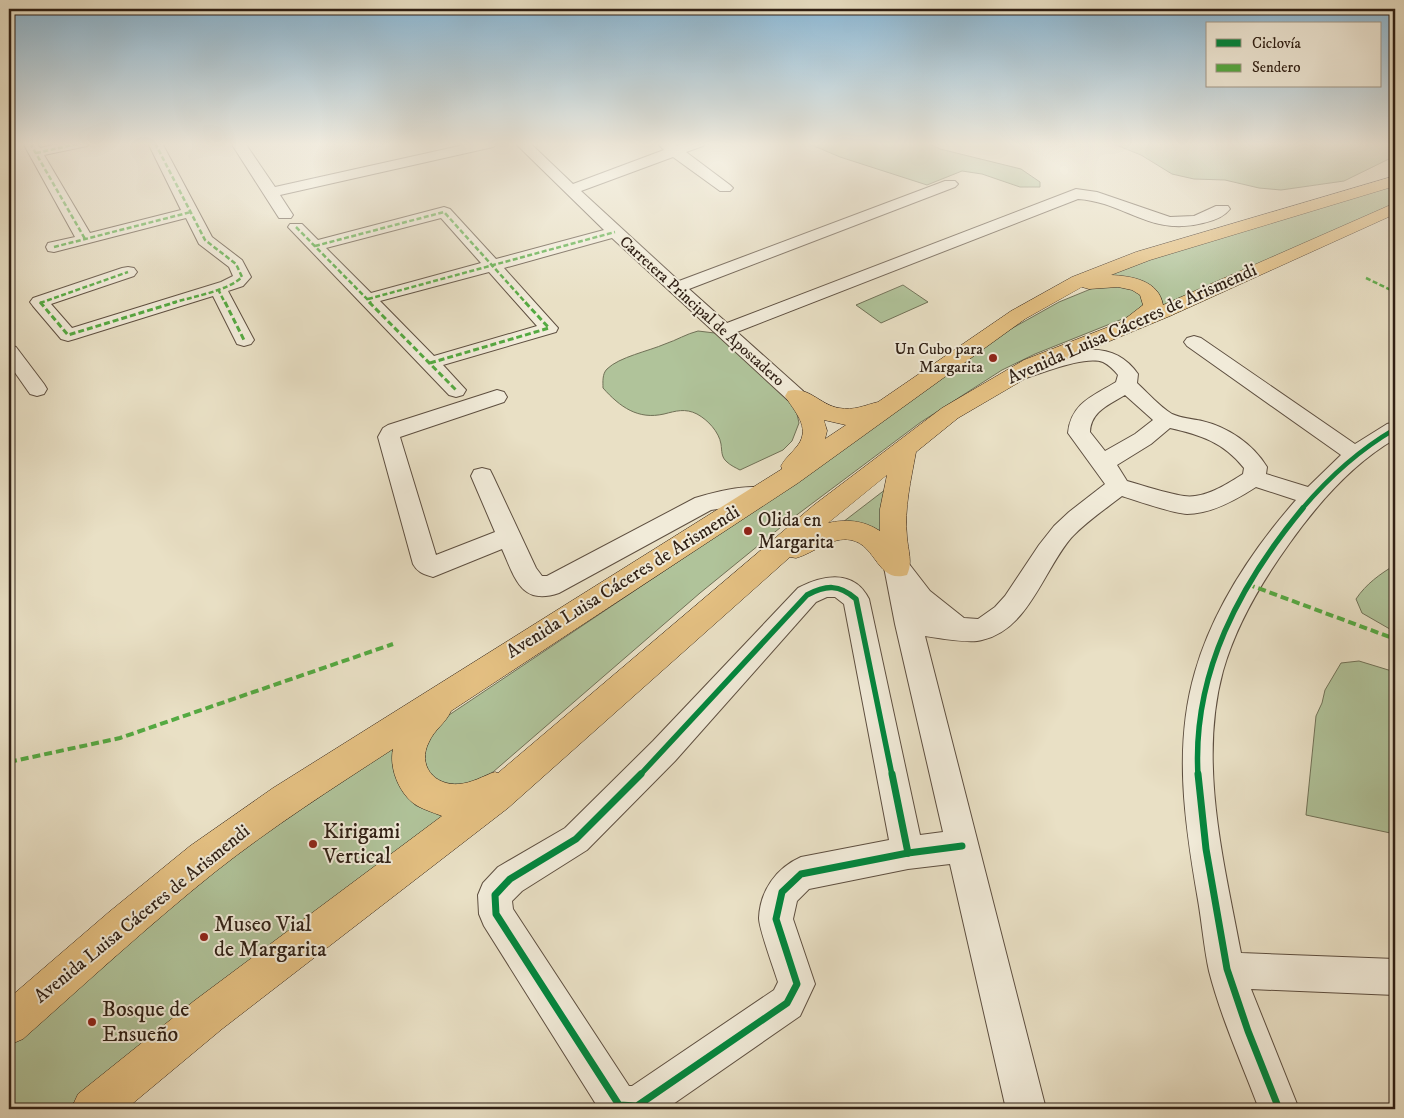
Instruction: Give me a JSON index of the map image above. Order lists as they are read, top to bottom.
{
  "streets": {
    "main road": ["Avenida Luisa Cáceres de Arismendi"],
    "street": ["Carretera Principal de Apostadero"]
  },
  "places": [
    "Un Cubo para Margarita",
    "Olida en Margarita",
    "Kirigami Vertical",
    "Museo Vial de Margarita",
    "Bosque de Ensueño"
  ],
  "legend": ["Ciclovía", "Sendero"]
}
